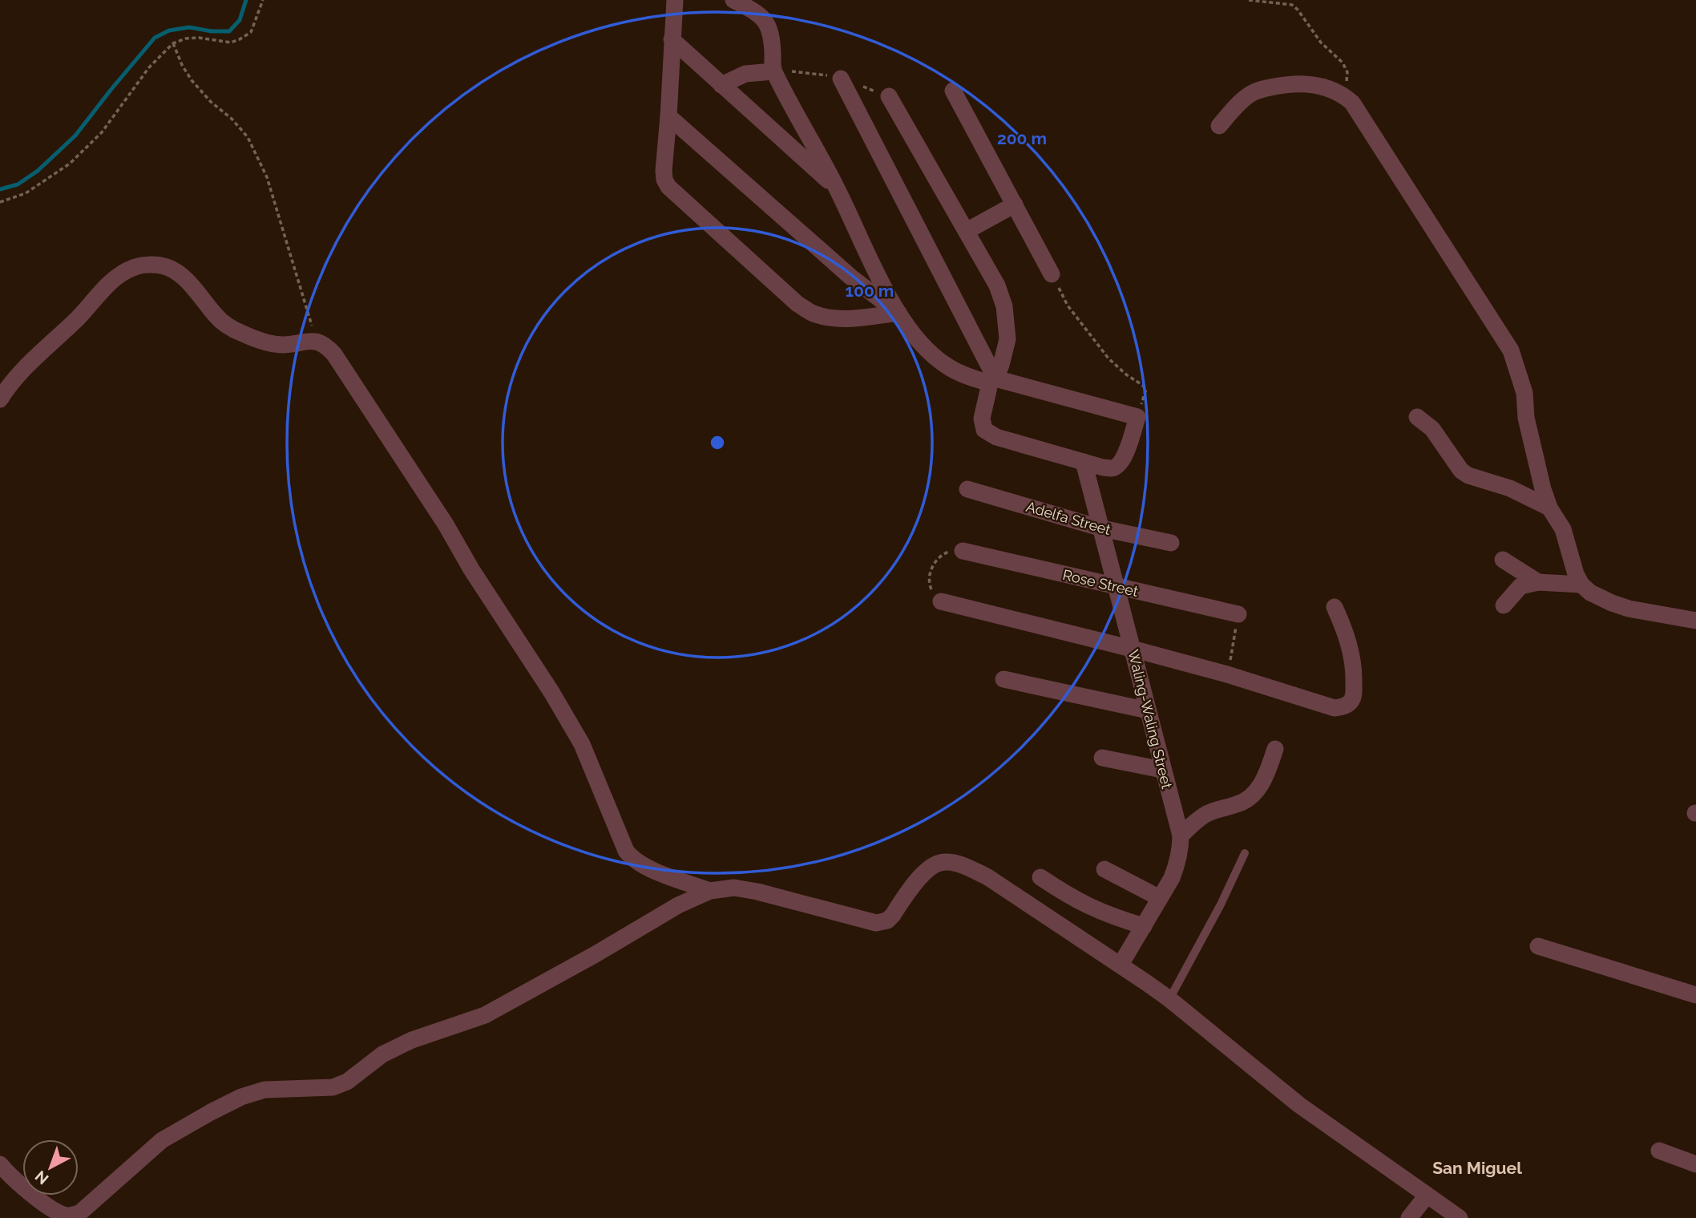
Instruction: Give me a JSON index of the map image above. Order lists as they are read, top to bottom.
{
  "streets": {
    "street": ["Adelfa Street", "Rose Street", "Waling-Waling Street"]
  },
  "crossings": [
    ["Adelfa Street", "Waling-Waling Street"],
    ["Rose Street", "Waling-Waling Street"]
  ],
  "districts": ["San Miguel"],
  "north": "bottom left",
  "rings": ["200 m", "100 m"]
}
